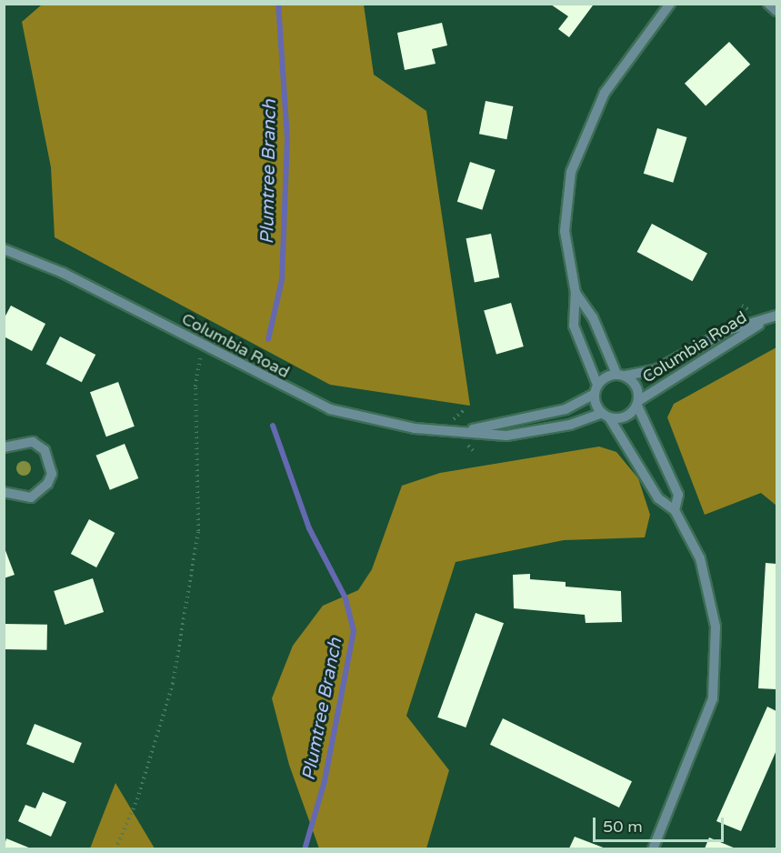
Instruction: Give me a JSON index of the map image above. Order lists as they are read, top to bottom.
{
  "streets": {
    "street": ["Columbia Road"]
  },
  "water": ["Plumtree Branch"],
  "scale_bar": "50 m"
}
